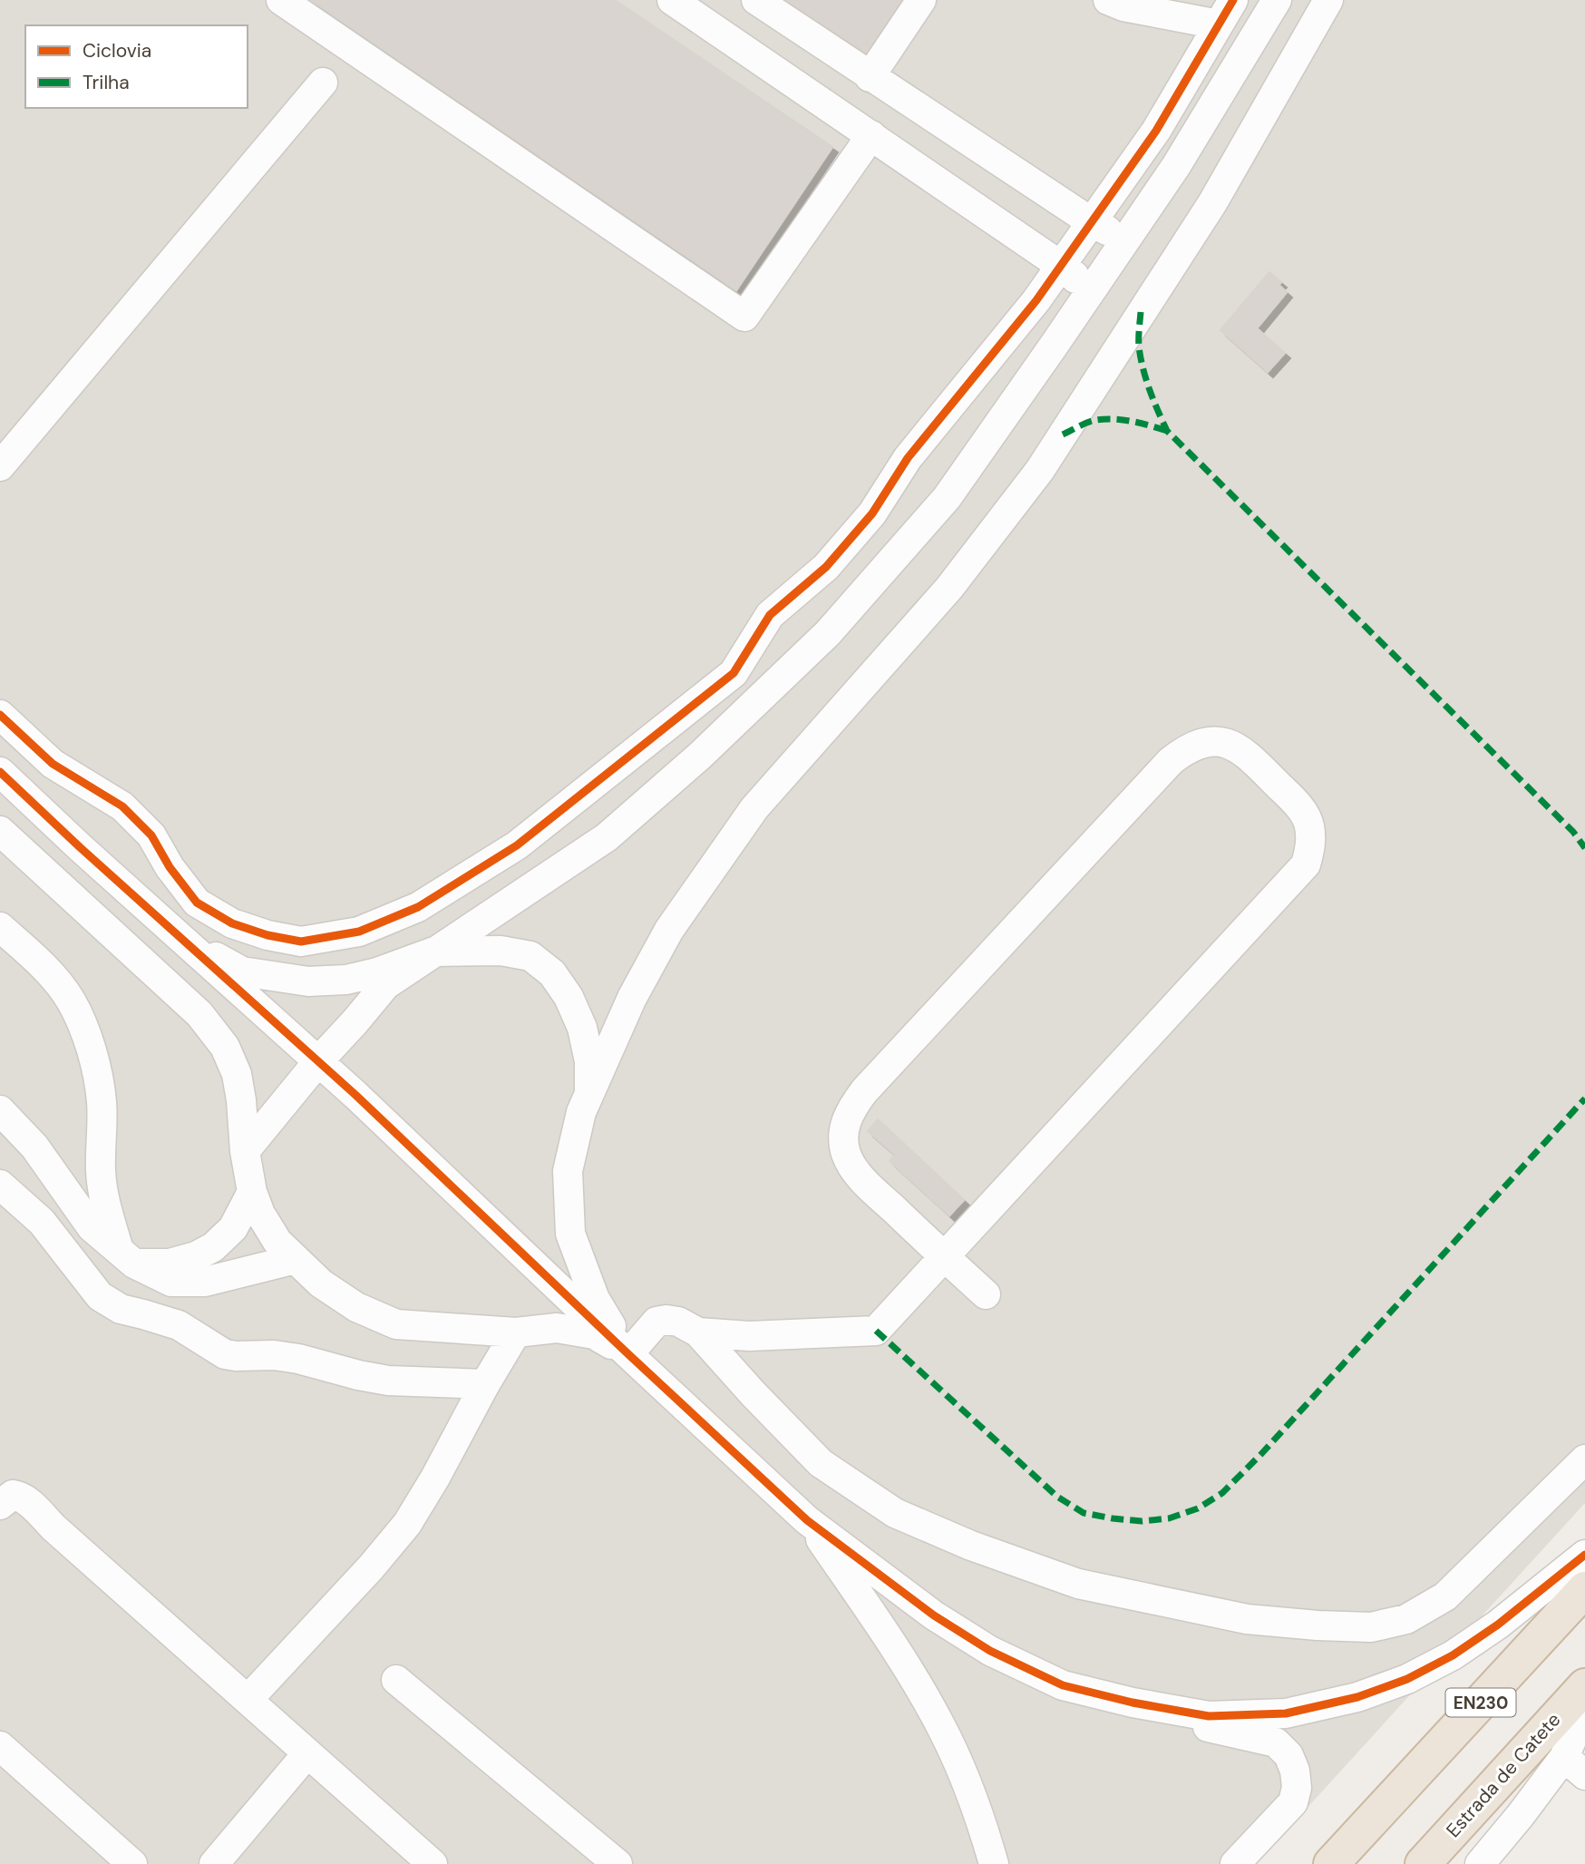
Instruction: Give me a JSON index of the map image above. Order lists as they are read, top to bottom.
{
  "streets": {
    "highway": ["EN230", "Estrada de Catete"]
  },
  "legend": ["Ciclovia", "Trilha"]
}
